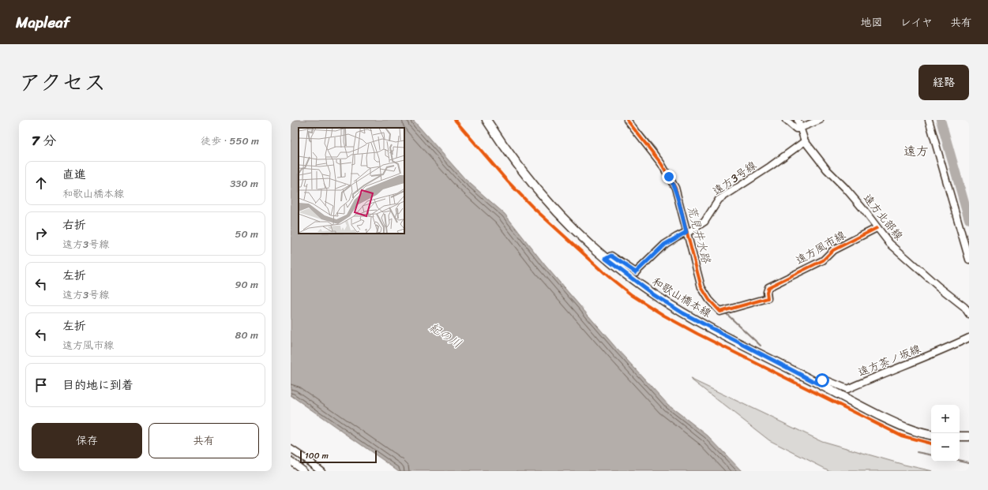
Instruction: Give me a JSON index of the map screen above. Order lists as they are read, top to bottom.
{
  "streets": {
    "main road": ["和歌山橋本線"],
    "street": [
      "遠方3号線",
      "遠方北部線",
      "遠方風市線",
      "遠方茶ノ坂線"
    ]
  },
  "crossings": [
    ["遠方3号線", "遠方北部線"],
    ["遠方3号線", "遠方風市線"],
    ["遠方3号線", "和歌山橋本線"],
    ["遠方北部線", "遠方風市線"],
    ["和歌山橋本線", "遠方茶ノ坂線"]
  ],
  "districts": ["遠方"],
  "water": ["荒見井水路", "紀の川"],
  "scale_bar": "100 m",
  "page": {
    "header": "Mapleaf",
    "nav": ["地図", "レイヤ", "共有"],
    "title": "アクセス",
    "buttons": [
      "経路",
      ["保存", "共有"]
    ],
    "heading": ["7 分", "徒歩 · 550 m"],
    "list": [
      ["直進", "和歌山橋本線", "330 m"],
      ["右折", "遠方3号線", "50 m"],
      ["左折", "遠方3号線", "90 m"],
      ["左折", "遠方風市線", "80 m"],
      "目的地に到着"
    ],
    "map_buttons": ["+", "−"],
    "scale": "100 m"
  }
}
